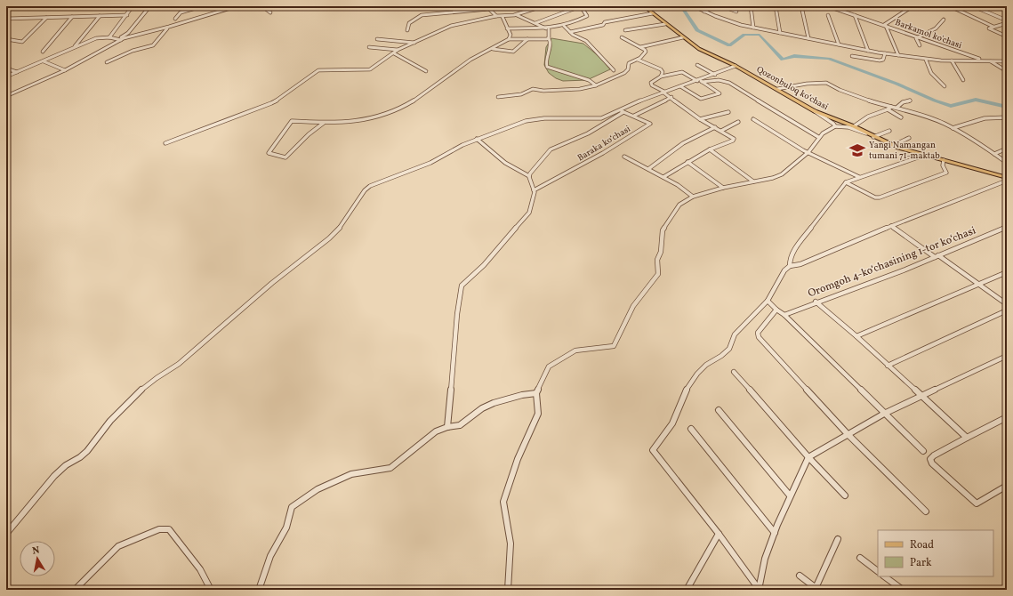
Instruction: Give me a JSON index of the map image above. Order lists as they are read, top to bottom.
{
  "streets": {
    "main road": ["Qozonbuloq koʻchasi"],
    "street": ["Barkamol ko'chasi", "Baraka koʻchasi", "Oromgoh 4-koʻchasining 1-tor koʻchasi"]
  },
  "places": {
    "school or university": ["Yangi Namangan tumani 71-maktab"]
  },
  "legend": ["Road", "Park"],
  "north": "top"
}
